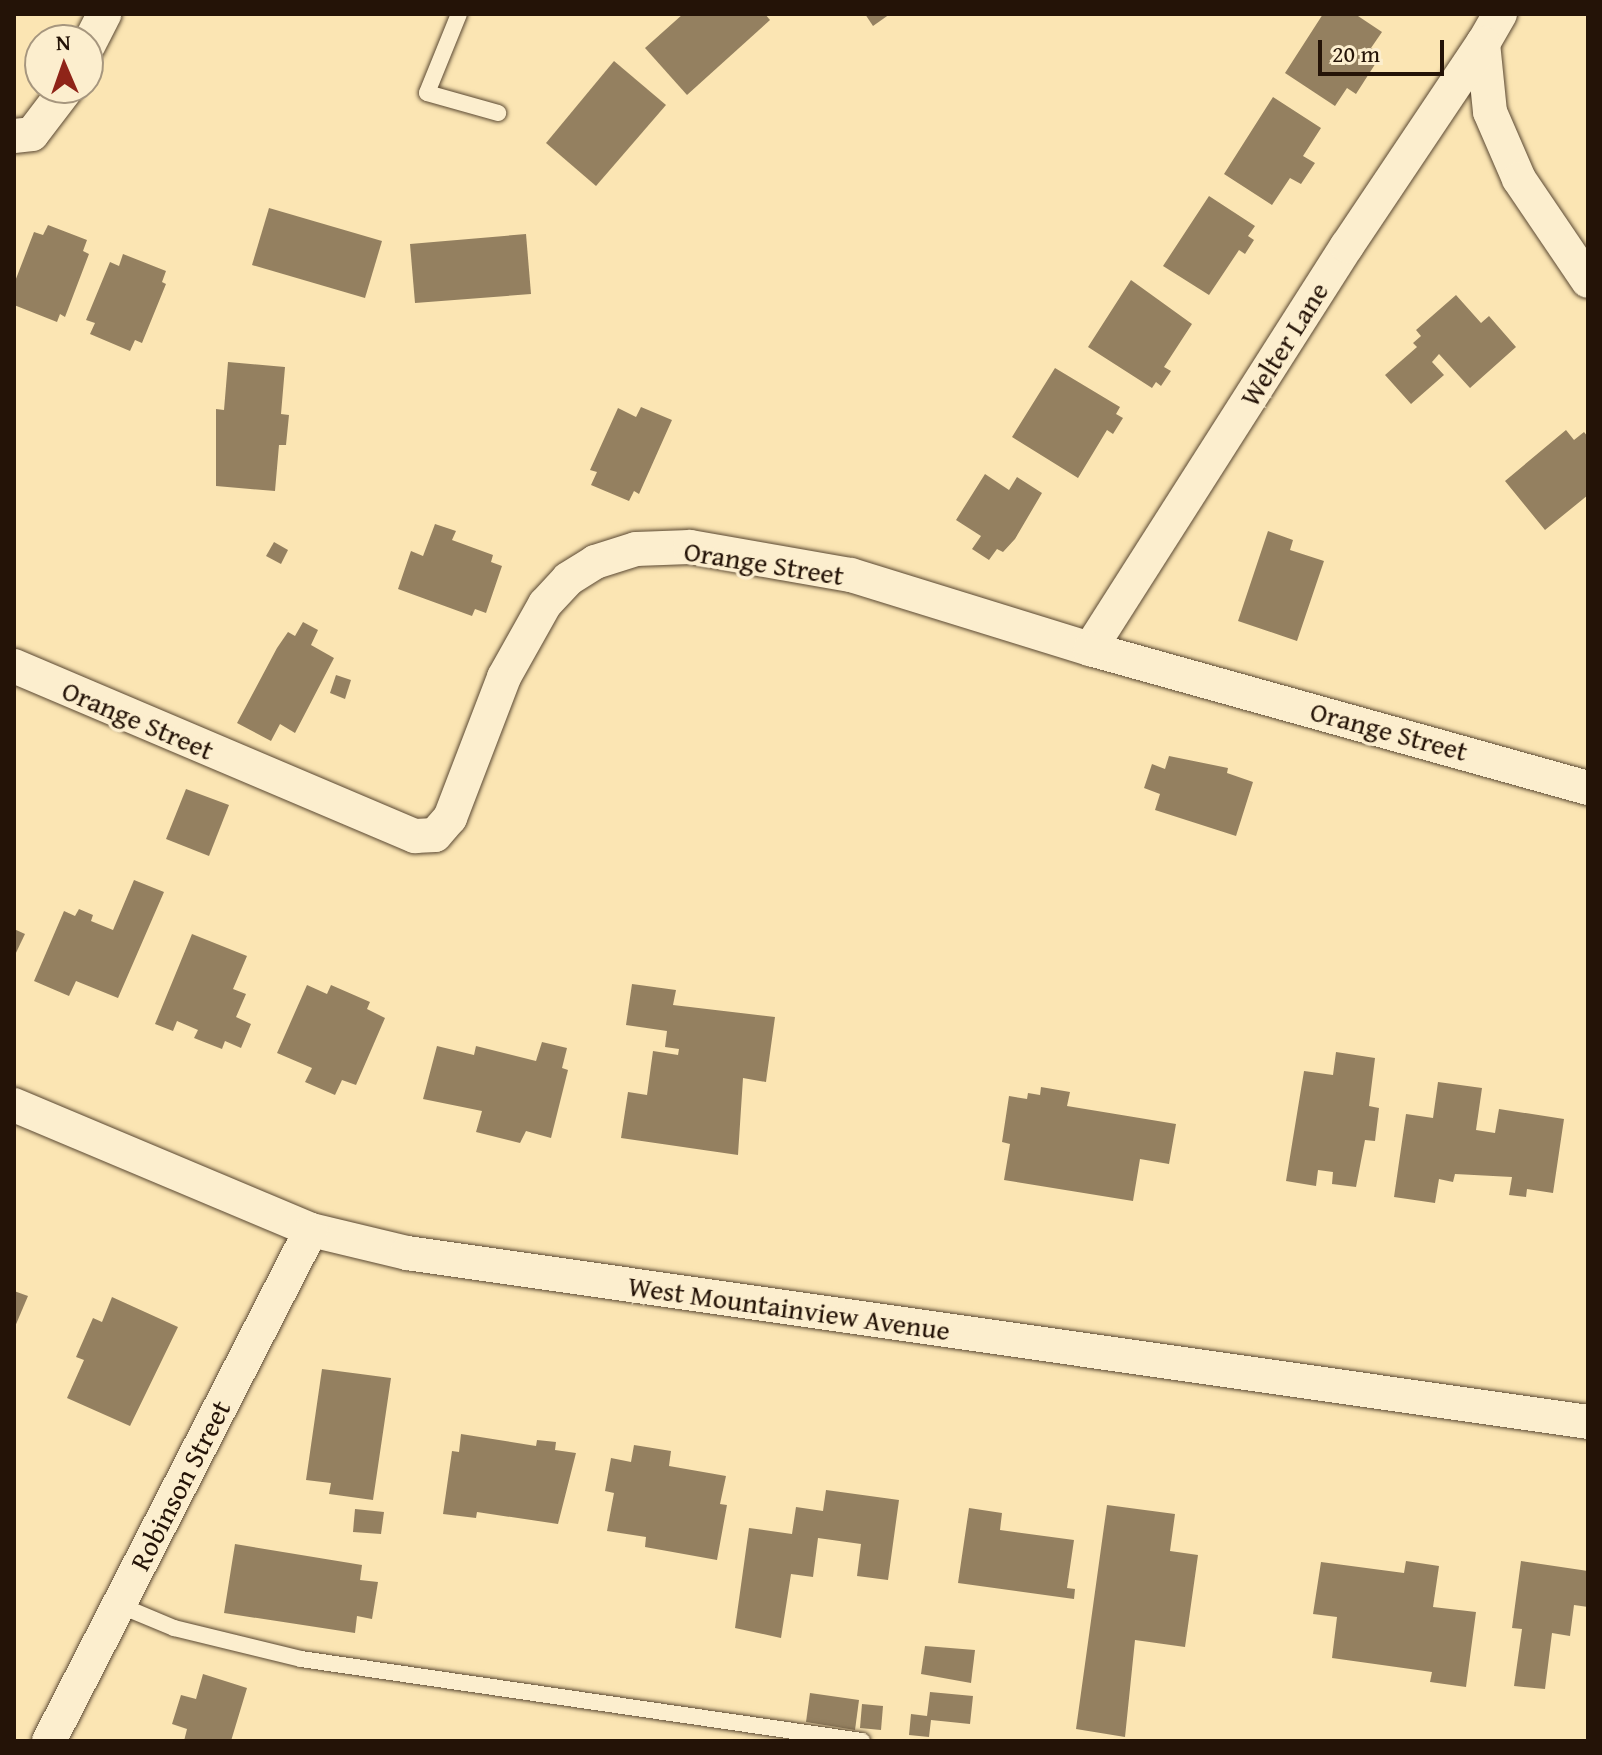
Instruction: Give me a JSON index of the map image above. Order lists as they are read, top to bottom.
{
  "streets": {
    "street": [
      "Welter Lane",
      "Orange Street",
      "West Mountainview Avenue",
      "Robinson Street"
    ]
  },
  "crossings": [
    ["Welter Lane", "Orange Street"],
    ["West Mountainview Avenue", "Robinson Street"]
  ],
  "scale_bar": "20 m",
  "north": "top"
}
